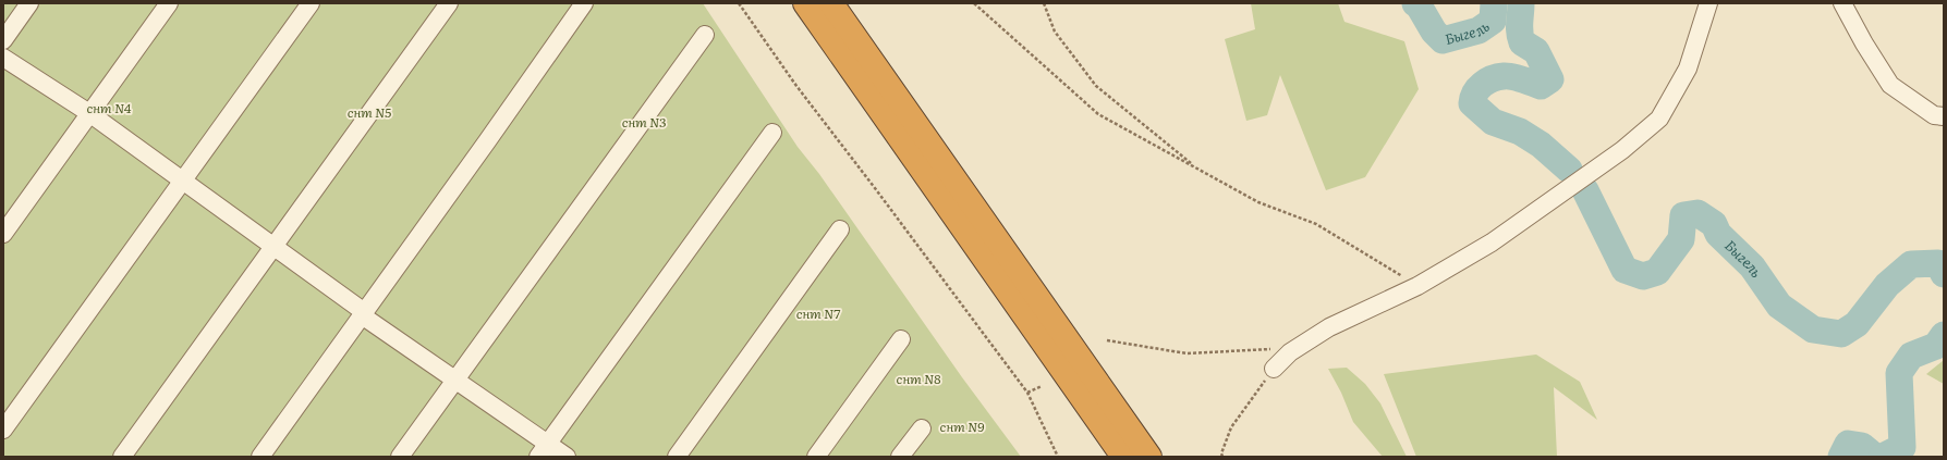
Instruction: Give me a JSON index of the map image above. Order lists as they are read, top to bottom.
{
  "water": ["Быгель"],
  "parks": [
    "снт N4",
    "снт N5",
    "снт N3",
    "снт N7",
    "снт N8",
    "снт N9"
  ]
}
